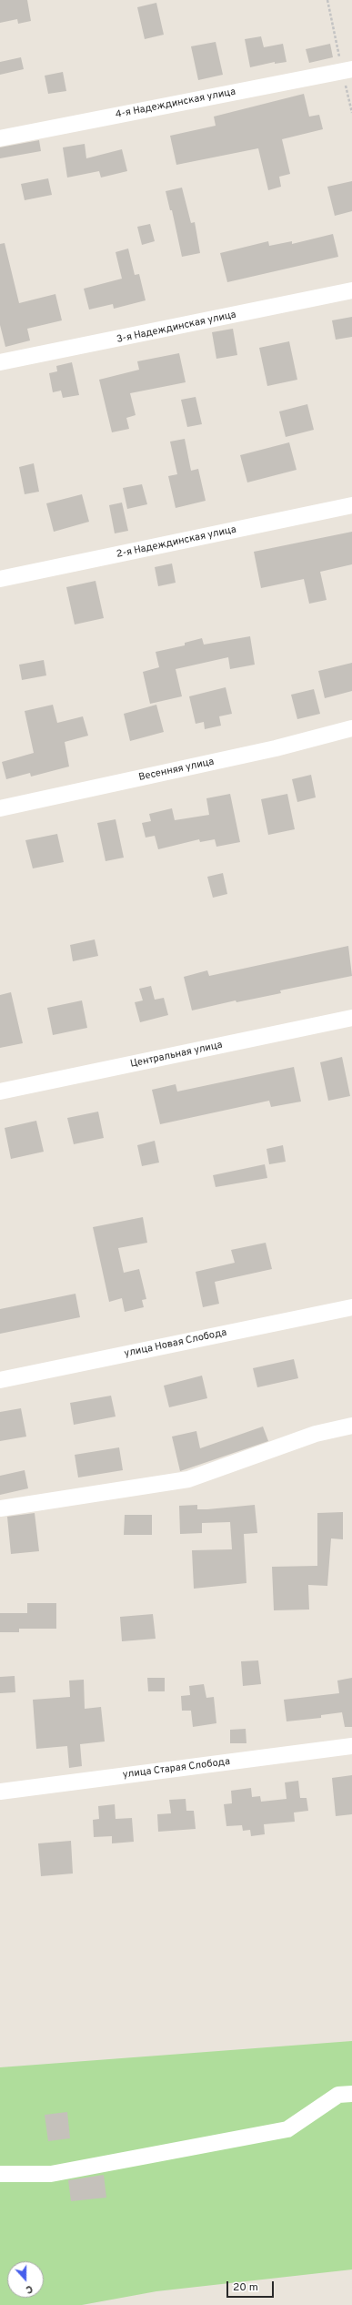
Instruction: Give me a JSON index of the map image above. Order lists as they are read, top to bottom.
{
  "streets": {
    "street": [
      "4-я Надеждинская улица",
      "3-я Надеждинская улица",
      "2-я Надеждинская улица",
      "Весенняя улица",
      "Центральная улица",
      "улица Новая Слобода",
      "улица Старая Слобода"
    ]
  },
  "scale_bar": "20 m",
  "north": "bottom"
}
